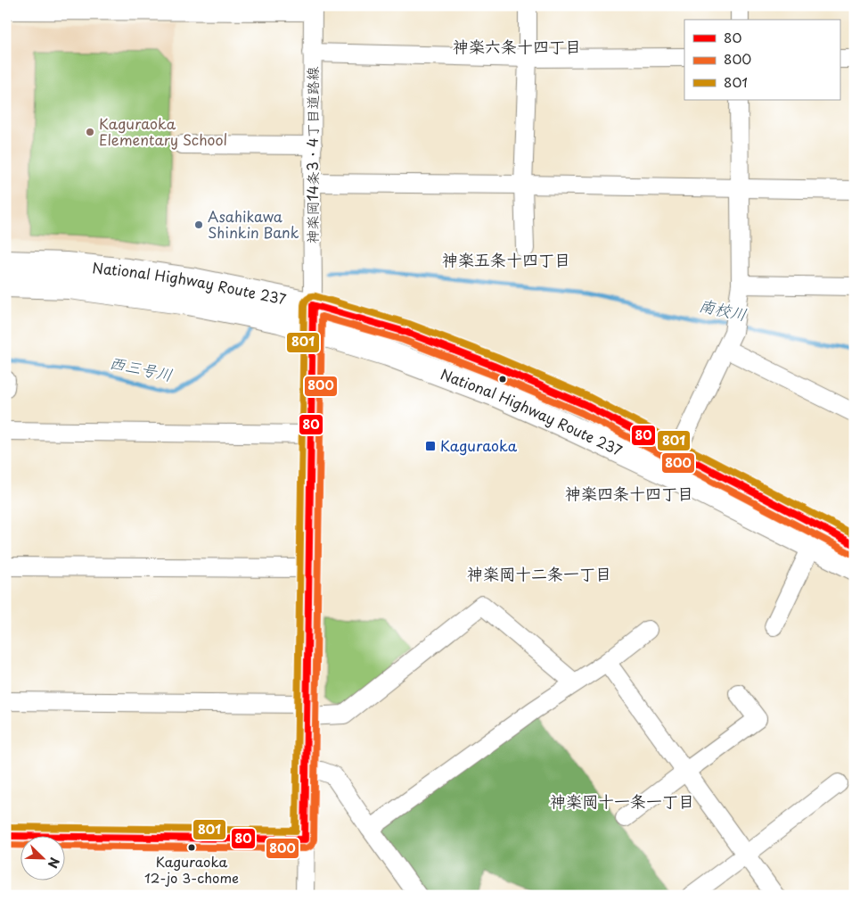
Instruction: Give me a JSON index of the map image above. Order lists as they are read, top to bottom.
{
  "streets": {
    "highway": ["National Highway Route 237"],
    "street": ["神楽岡14条3・4丁目道路線"]
  },
  "crossings": [
    ["神楽岡14条3・4丁目道路線", "National Highway Route 237"]
  ],
  "districts": [
    "神楽六条十四丁目",
    "神楽五条十四丁目",
    "神楽四条十四丁目",
    "神楽岡十二条一丁目",
    "神楽岡十一条一丁目"
  ],
  "water": ["南校川", "西三号川"],
  "places": {
    "other": ["Kaguraoka Elementary School", "Asahikawa Shinkin Bank", "Kaguraoka 12-jo 3-chome"],
    "transit": ["Kaguraoka"]
  },
  "lines": ["transit line 801", "transit line 80", "transit line 800"],
  "legend": ["80", "800", "801"],
  "north": "bottom right"
}
